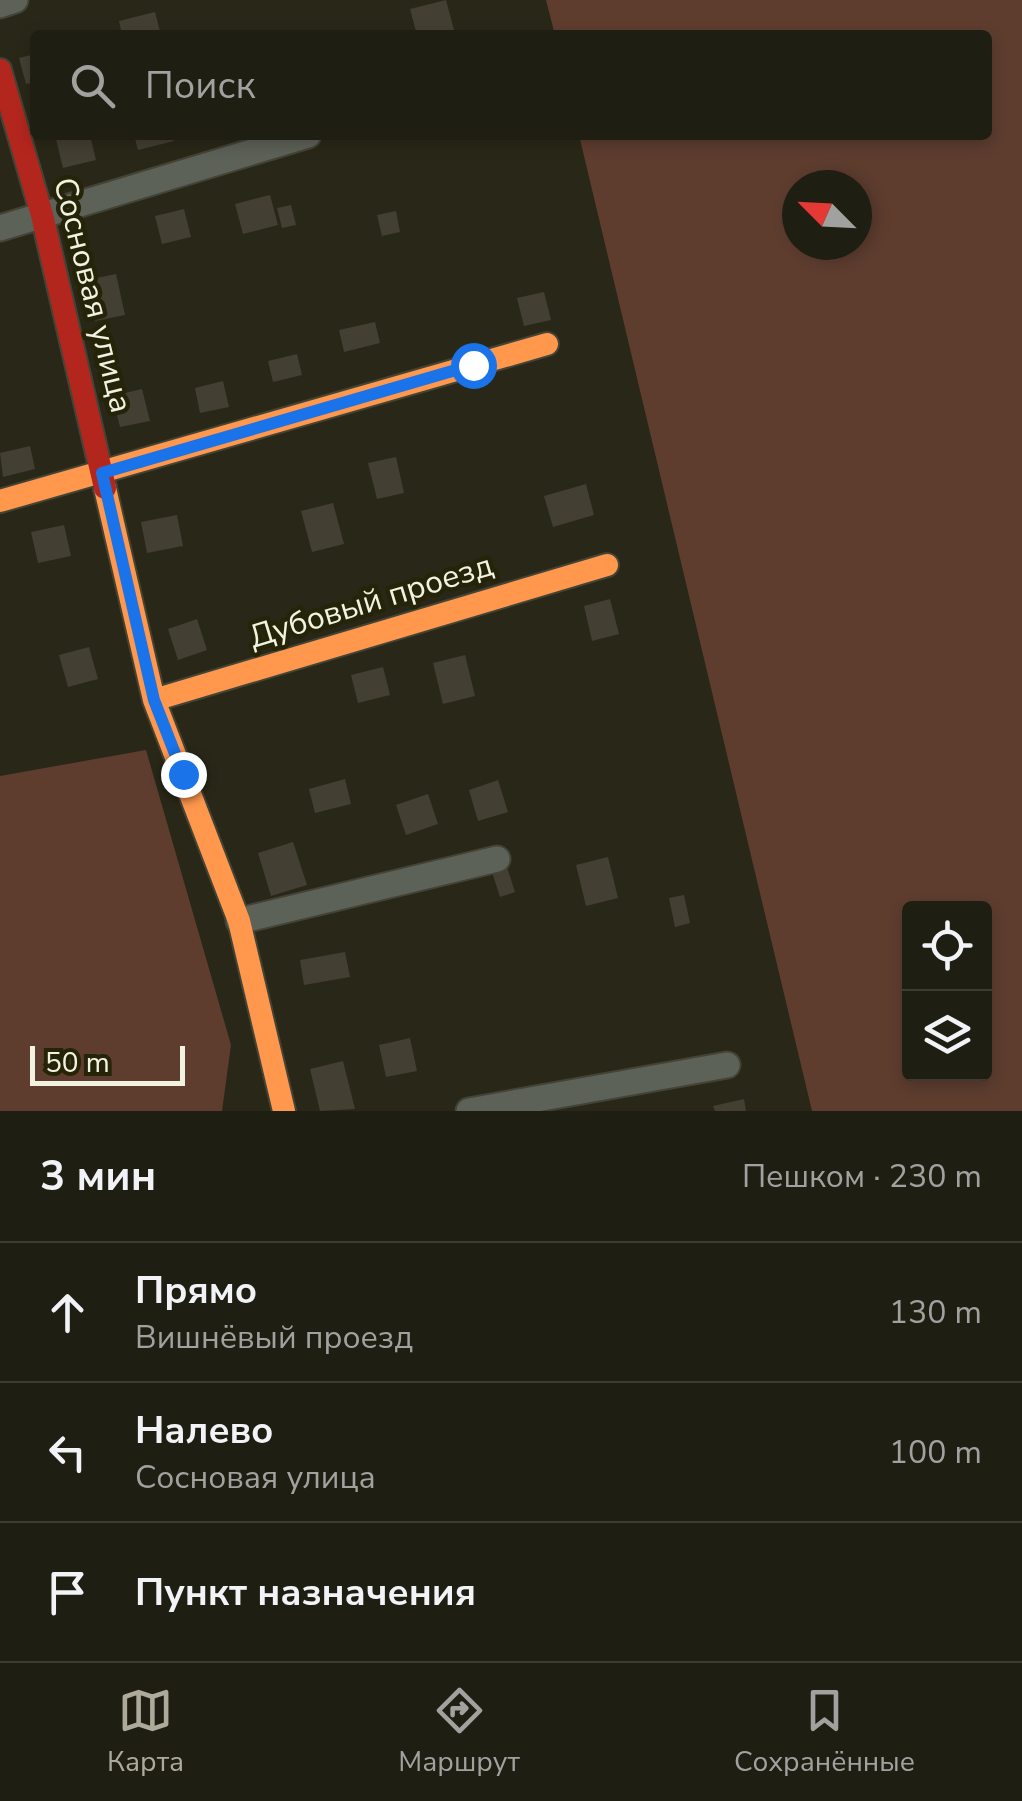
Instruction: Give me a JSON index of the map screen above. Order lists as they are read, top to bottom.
{
  "streets": {
    "street": ["Сосновая улица", "Дубовый проезд"]
  },
  "crossings": [
    ["Сосновая улица", "Дубовый проезд"]
  ],
  "scale_bar": "50 m",
  "north": "top left",
  "page": {
    "search": "Поиск",
    "scale": "50 m",
    "heading": ["3 мин", "Пешком · 230 m"],
    "list": [
      ["Прямо", "Вишнёвый проезд", "130 m"],
      ["Налево", "Сосновая улица", "100 m"],
      "Пункт назначения"
    ],
    "nav": ["Карта", "Маршрут", "Сохранённые"]
  }
}
